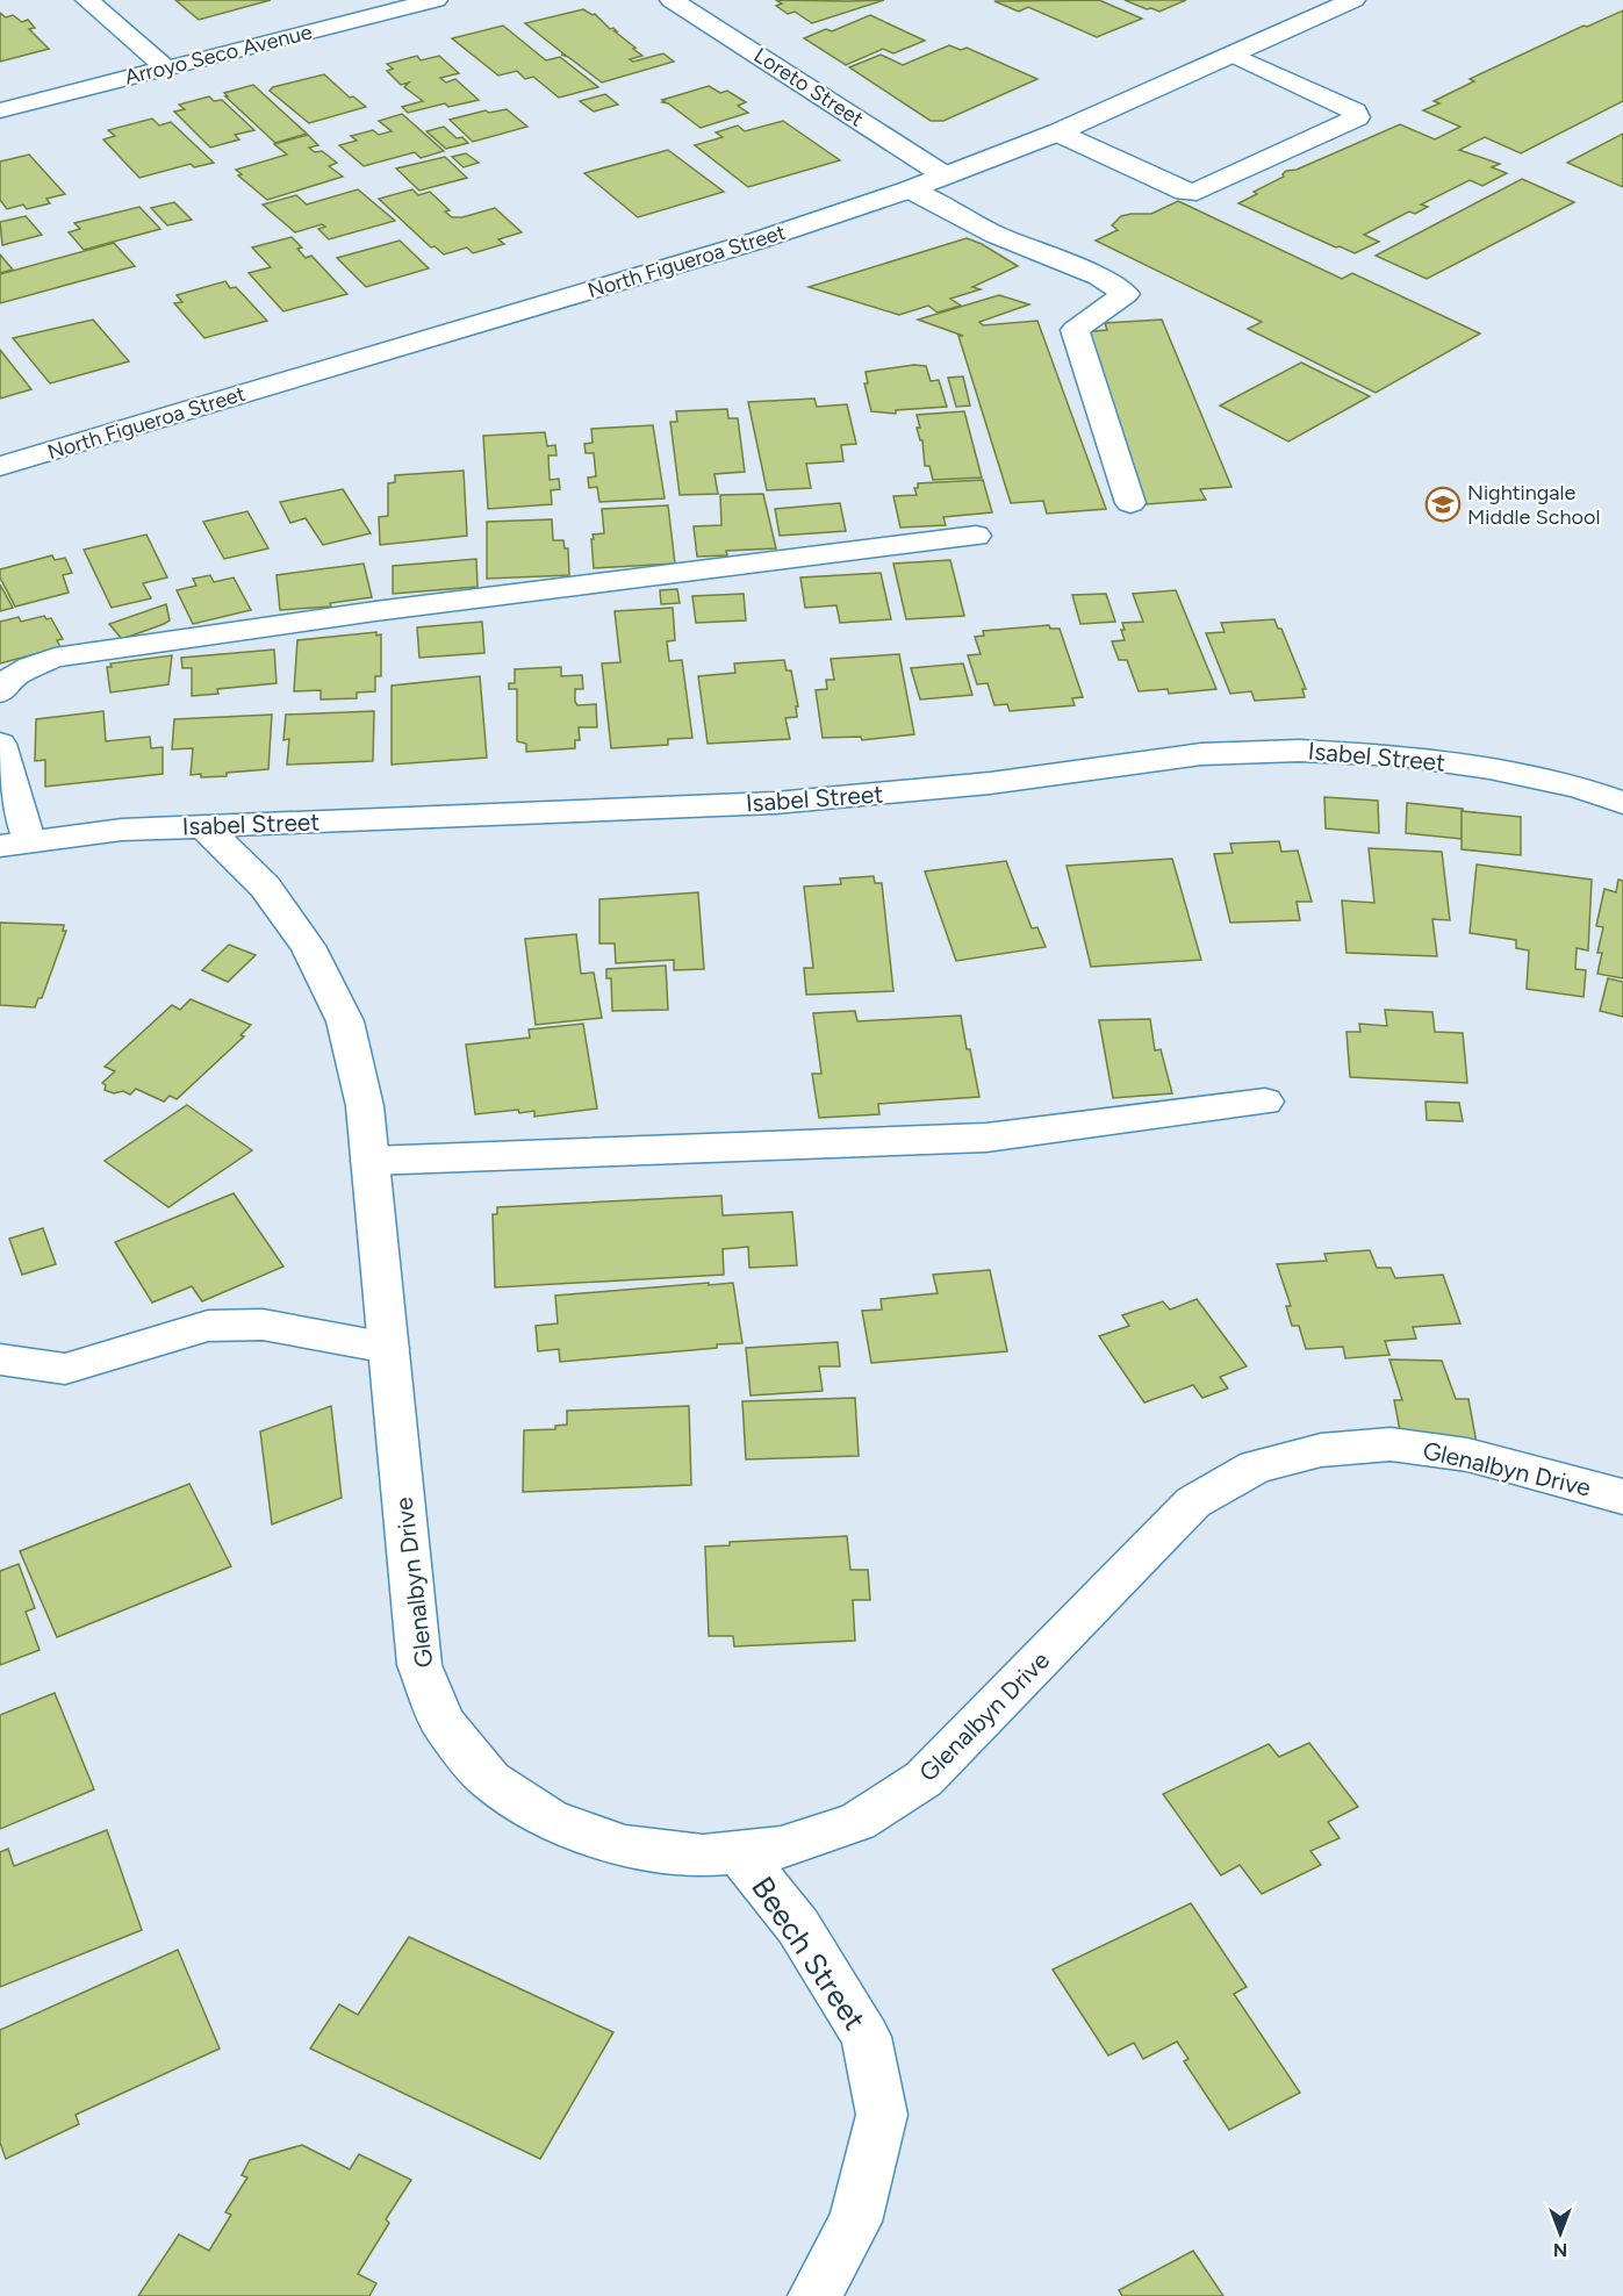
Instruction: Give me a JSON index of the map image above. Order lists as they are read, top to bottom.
{
  "streets": {
    "street": [
      "Arroyo Seco Avenue",
      "Loreto Street",
      "North Figueroa Street",
      "Isabel Street",
      "Glenalbyn Drive",
      "Beech Street"
    ]
  },
  "crossings": [
    ["Loreto Street", "North Figueroa Street"],
    ["Isabel Street", "Glenalbyn Drive"],
    ["Glenalbyn Drive", "Beech Street"]
  ],
  "places": {
    "school or university": ["Nightingale Middle School"]
  },
  "north": "bottom"
}
